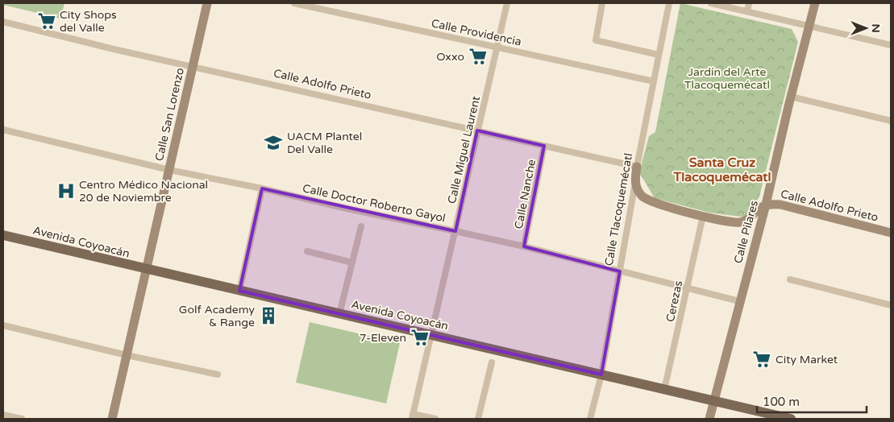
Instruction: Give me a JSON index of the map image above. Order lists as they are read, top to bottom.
{
  "streets": {
    "main road": ["Avenida Coyoacán"],
    "street": [
      "Calle Providencia",
      "Calle Adolfo Prieto",
      "Calle San Lorenzo",
      "Calle Miguel Laurent",
      "Calle Nanche",
      "Calle Doctor Roberto Gayol",
      "Calle Tlacoquemécatl",
      "Calle Pilares",
      "Cerezas"
    ]
  },
  "crossings": [
    ["Calle Providencia", "Calle Miguel Laurent"],
    ["Calle Providencia", "Calle Tlacoquemécatl"],
    ["Calle Adolfo Prieto", "Calle San Lorenzo"],
    ["Calle Adolfo Prieto", "Calle Miguel Laurent"],
    ["Calle Adolfo Prieto", "Calle Nanche"],
    ["Calle Adolfo Prieto", "Calle Tlacoquemécatl"],
    ["Calle Adolfo Prieto", "Calle Pilares"],
    ["Calle Adolfo Prieto", "Cerezas"],
    ["Calle San Lorenzo", "Calle Doctor Roberto Gayol"],
    ["Calle San Lorenzo", "Avenida Coyoacán"],
    ["Calle Miguel Laurent", "Calle Doctor Roberto Gayol"],
    ["Calle Miguel Laurent", "Avenida Coyoacán"],
    ["Calle Nanche", "Calle Doctor Roberto Gayol"],
    ["Calle Doctor Roberto Gayol", "Calle Tlacoquemécatl"],
    ["Calle Doctor Roberto Gayol", "Calle Pilares"],
    ["Calle Doctor Roberto Gayol", "Cerezas"],
    ["Calle Tlacoquemécatl", "Avenida Coyoacán"],
    ["Calle Pilares", "Avenida Coyoacán"],
    ["Avenida Coyoacán", "Cerezas"]
  ],
  "districts": ["Santa Cruz Tlacoquemécatl"],
  "parks": ["Jardín del Arte Tlacoquemécatl"],
  "places": {
    "supermarket": [
      "City Shops del Valle",
      "Oxxo",
      "7-Eleven",
      "City Market"
    ],
    "school or university": ["UACM Plantel Del Valle"],
    "hospital": ["Centro Médico Nacional 20 de Noviembre"],
    "building": ["Golf Academy & Range"]
  },
  "scale_bar": "100 m",
  "north": "right"
}
